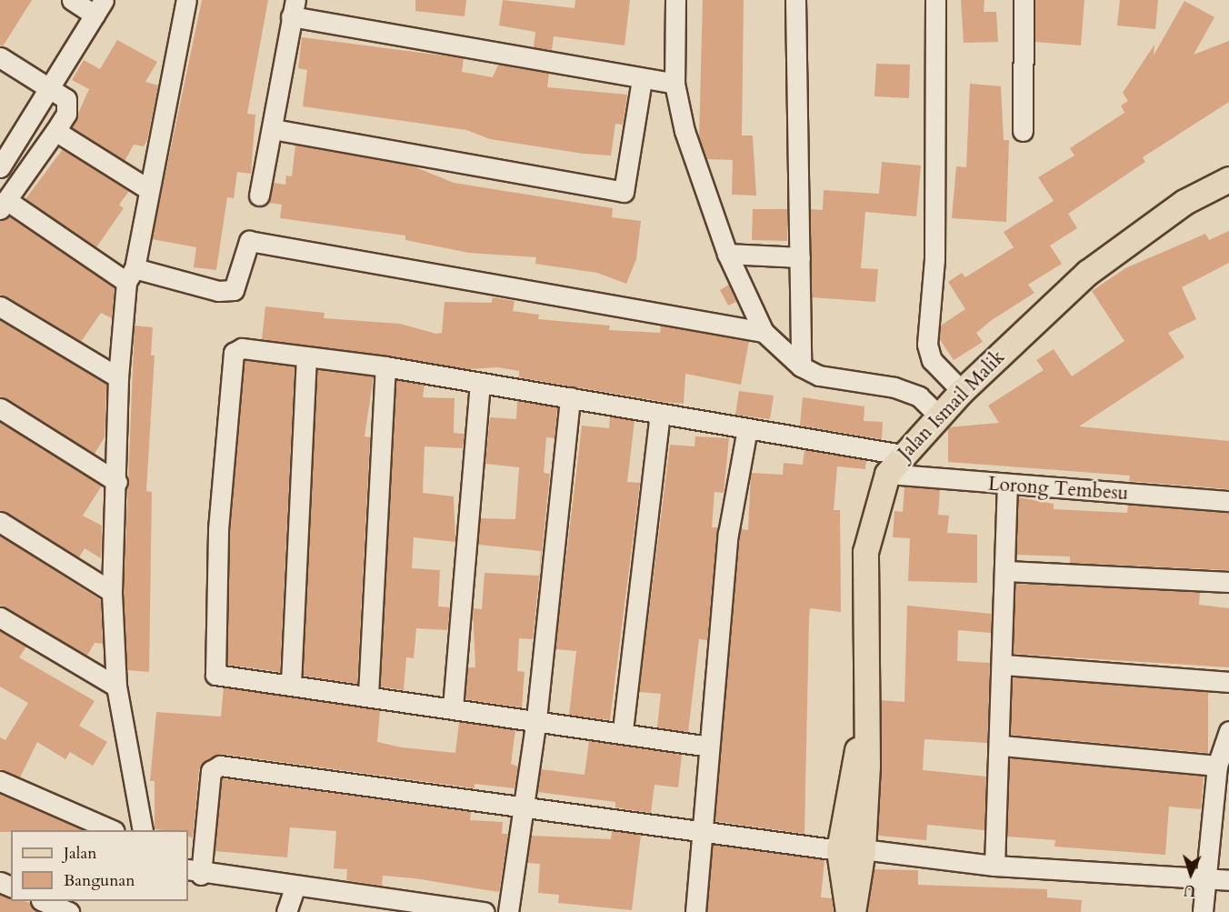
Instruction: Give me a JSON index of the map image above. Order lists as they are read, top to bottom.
{
  "streets": {
    "main road": ["Jalan Ismail Malik"],
    "street": ["Lorong Tembesu"]
  },
  "crossings": [
    ["Jalan Ismail Malik", "Lorong Tembesu"]
  ],
  "legend": ["Jalan", "Bangunan"],
  "north": "bottom"
}
